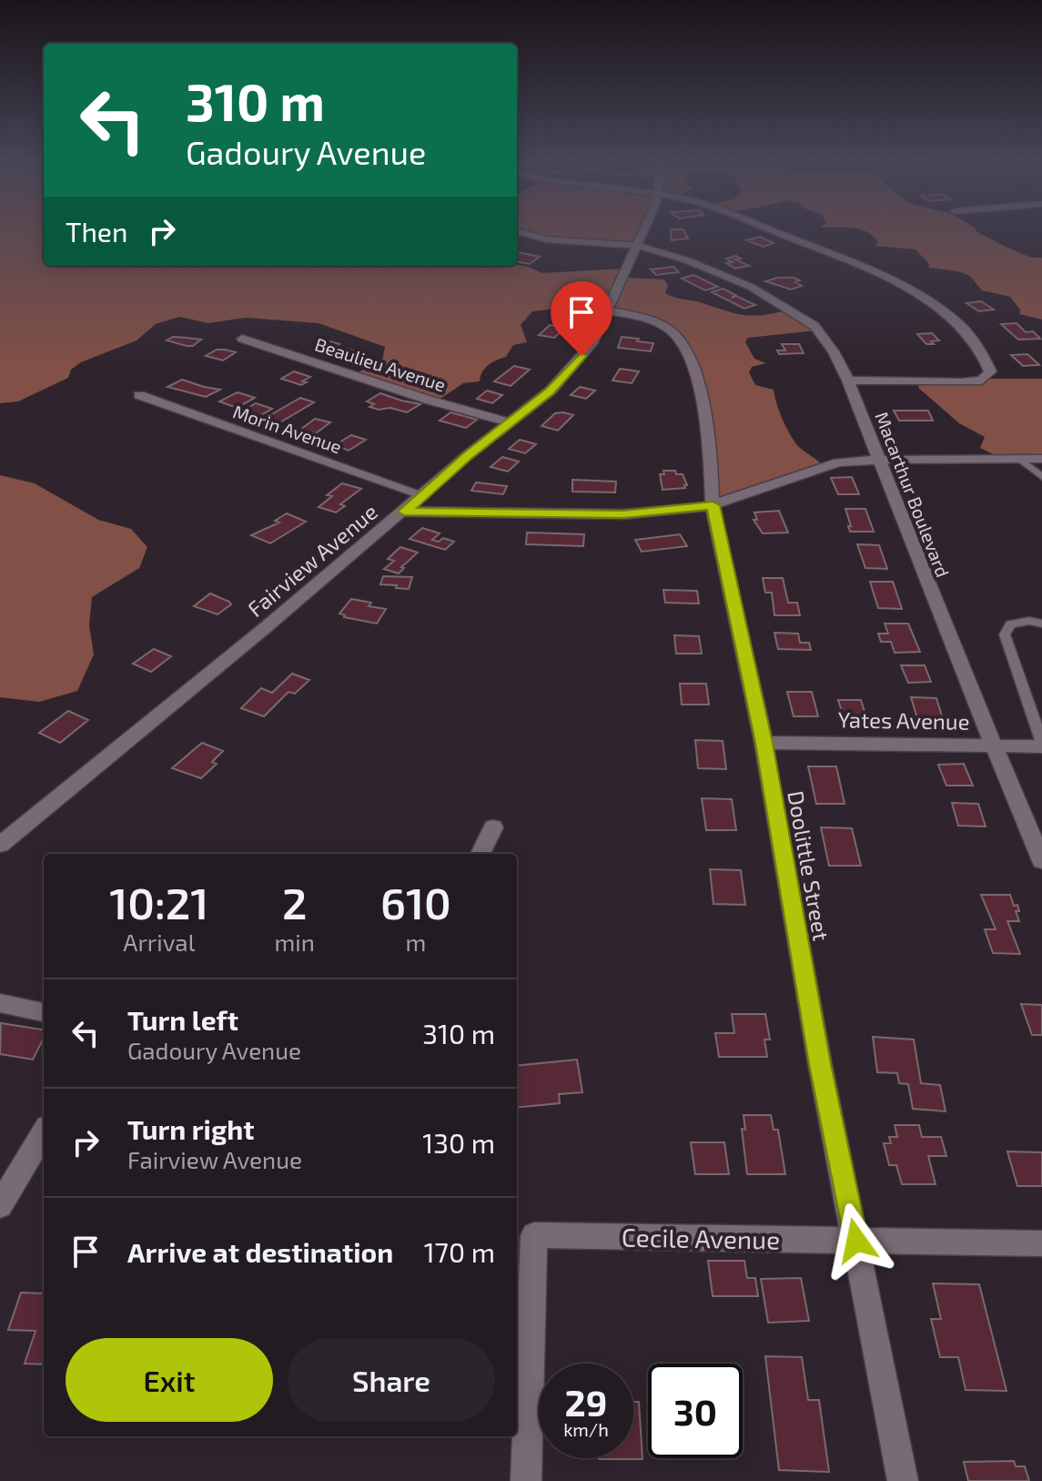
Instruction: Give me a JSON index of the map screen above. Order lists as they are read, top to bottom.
{
  "streets": {
    "street": [
      "Beaulieu Avenue",
      "Morin Avenue",
      "Macarthur Boulevard",
      "Fairview Avenue",
      "Yates Avenue",
      "Doolittle Street",
      "Cecile Avenue"
    ]
  },
  "crossings": [
    ["Beaulieu Avenue", "Fairview Avenue"],
    ["Morin Avenue", "Fairview Avenue"],
    ["Macarthur Boulevard", "Fairview Avenue"],
    ["Macarthur Boulevard", "Yates Avenue"],
    ["Fairview Avenue", "Doolittle Street"],
    ["Yates Avenue", "Doolittle Street"],
    ["Doolittle Street", "Cecile Avenue"]
  ],
  "page": {
    "turn": ["310 m", "Gadoury Avenue"],
    "then": "Then",
    "eta": [
      "10:21",
      "Arrival",
      "2",
      "min",
      "610",
      "m"
    ],
    "list": [
      {
        "name": "Turn left",
        "note": "Gadoury Avenue",
        "value": "310 m"
      },
      {
        "name": "Turn right",
        "note": "Fairview Avenue",
        "value": "130 m"
      },
      {
        "name": "Arrive at destination",
        "value": "170 m"
      }
    ],
    "buttons": ["Exit", "Share"],
    "speed": "29 km/h",
    "limit": "30"
  }
}
